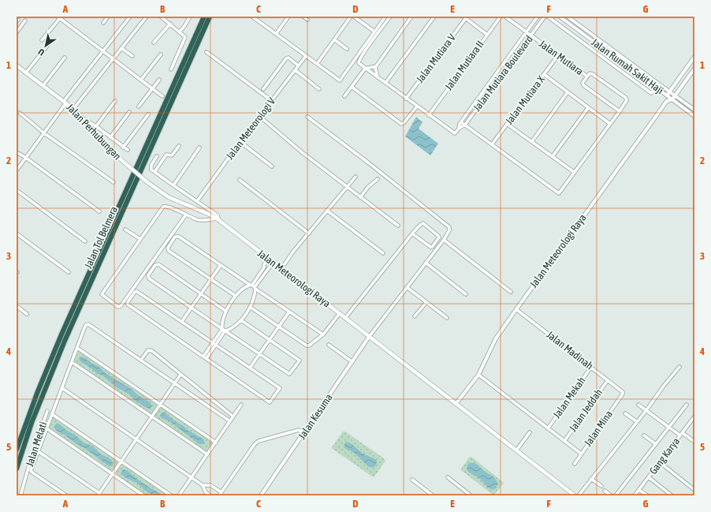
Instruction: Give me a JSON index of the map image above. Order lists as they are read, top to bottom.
{
  "streets": {
    "highway": ["Jalan Tol Belmera"],
    "main road": ["Jalan Perhubungan", "Jalan Meteorologi Raya"],
    "street": [
      "Jalan Mutiara",
      "Jalan Mutiara V",
      "Jalan Mutiara II",
      "Jalan Rumah Sakit Haji",
      "Jalan Mutiara Boulevard",
      "Jalan Mutiara X",
      "Jalan Meteorologi V",
      "Jalan Madinah",
      "Jalan Mekah",
      "Jalan Jeddah",
      "Jalan Kesuma",
      "Jalan Mina",
      "Jalan Melati",
      "Gang Karya"
    ]
  },
  "crossings": [
    ["Jalan Mutiara", "Jalan Mutiara Boulevard"],
    ["Jalan Mutiara", "Jalan Mutiara X"],
    ["Jalan Mutiara II", "Jalan Mutiara Boulevard"],
    ["Jalan Perhubungan", "Jalan Meteorologi Raya"],
    ["Jalan Meteorologi Raya", "Jalan Madinah"],
    ["Jalan Meteorologi Raya", "Jalan Kesuma"],
    ["Jalan Madinah", "Jalan Mekah"],
    ["Jalan Madinah", "Jalan Jeddah"],
    ["Jalan Madinah", "Jalan Mina"]
  ],
  "north": "bottom left",
  "grid": {
    "columns": [
      "A",
      "B",
      "C",
      "D",
      "E",
      "F",
      "G"
    ],
    "rows": [
      "1",
      "2",
      "3",
      "4",
      "5"
    ]
  }
}
